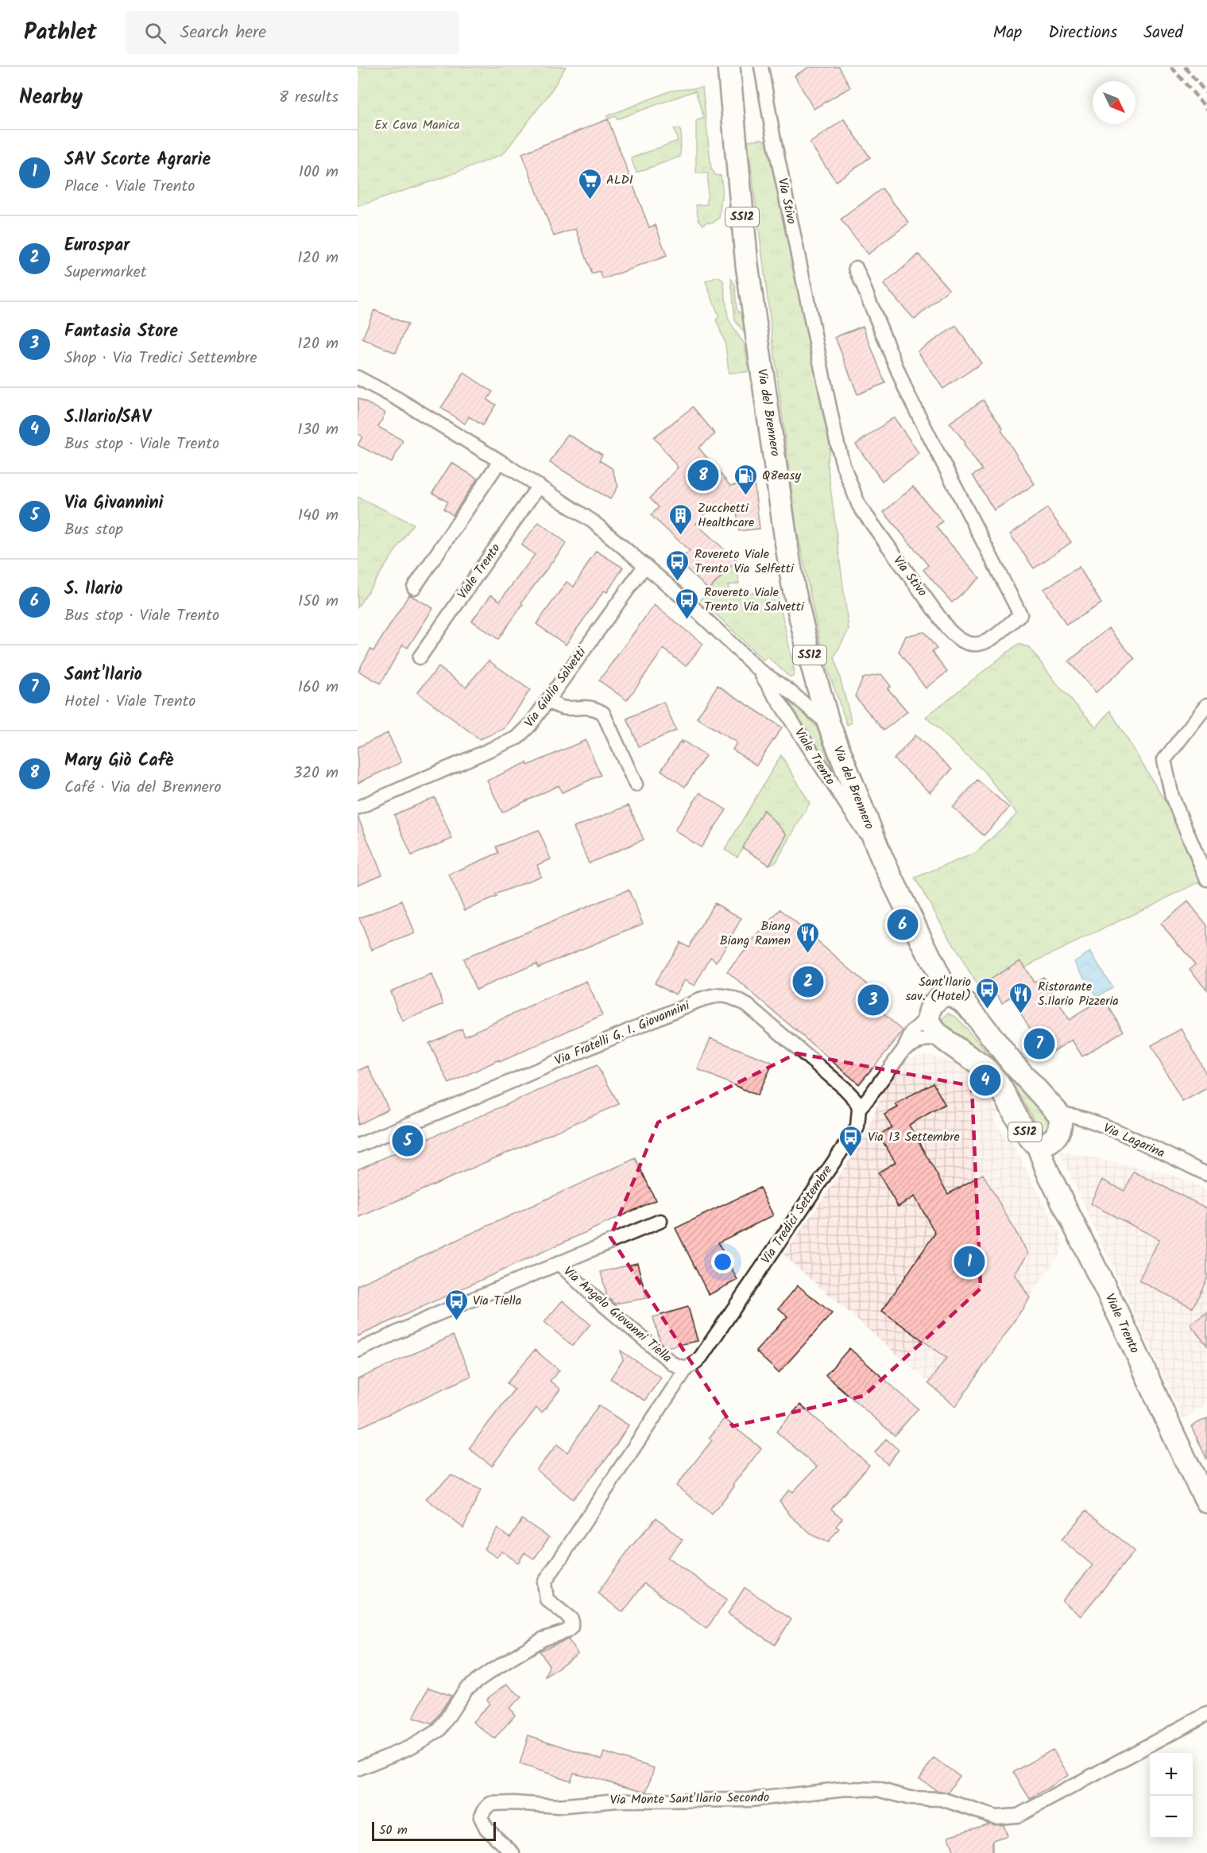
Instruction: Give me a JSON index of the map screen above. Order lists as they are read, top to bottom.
{
  "streets": {
    "main road": ["SS12", "Via del Brennero", "Viale Trento"],
    "street": [
      "Via Stivo",
      "Via Giulio Salvetti",
      "Via Fratelli G. I. Giovannini",
      "Via Lagarina",
      "Via Tredici Settembre",
      "Via Angelo Giovanni Tiella",
      "Via Monte Sant'Ilario Secondo"
    ]
  },
  "crossings": [
    ["SS12", "Viale Trento"],
    ["SS12", "Via Lagarina"],
    ["Via del Brennero", "Viale Trento"],
    ["Viale Trento", "Via Giulio Salvetti"],
    ["Viale Trento", "Via Lagarina"],
    ["Viale Trento", "Via Tredici Settembre"],
    ["Via Fratelli G. I. Giovannini", "Via Tredici Settembre"],
    ["Via Tredici Settembre", "Via Angelo Giovanni Tiella"]
  ],
  "parks": ["Ex Cava Manica"],
  "places": {
    "supermarket": ["ALDI"],
    "fuel station": ["Q8easy"],
    "building": ["Zucchetti Healthcare"],
    "bus stop": [
      "Rovereto Viale Trento Via Selfetti",
      "Rovereto Viale Trento Via Salvetti",
      "Sant'Ilario sav. (Hotel)",
      "Via 13 Settembre",
      "Via Tiella"
    ],
    "restaurant": ["Biang Biang Ramen", "Ristorante S.Ilario Pizzeria"]
  },
  "scale_bar": "50 m",
  "north": "bottom right",
  "page": {
    "header": "Pathlet",
    "search": "Search here",
    "nav": ["Map", "Directions", "Saved"],
    "heading": ["Nearby", "8 results"],
    "list": [
      {
        "mark": "1",
        "name": "SAV Scorte Agrarie",
        "note": "Place · Viale Trento",
        "value": "100 m"
      },
      {
        "mark": "2",
        "name": "Eurospar",
        "note": "Supermarket",
        "value": "120 m"
      },
      {
        "mark": "3",
        "name": "Fantasia Store",
        "note": "Shop · Via Tredici Settembre",
        "value": "120 m"
      },
      {
        "mark": "4",
        "name": "S.Ilario/SAV",
        "note": "Bus stop · Viale Trento",
        "value": "130 m"
      },
      {
        "mark": "5",
        "name": "Via Givannini",
        "note": "Bus stop",
        "value": "140 m"
      },
      {
        "mark": "6",
        "name": "S. Ilario",
        "note": "Bus stop · Viale Trento",
        "value": "150 m"
      },
      {
        "mark": "7",
        "name": "Sant'Ilario",
        "note": "Hotel · Viale Trento",
        "value": "160 m"
      },
      {
        "mark": "8",
        "name": "Mary Giò Cafè",
        "note": "Café · Via del Brennero",
        "value": "320 m"
      }
    ],
    "pins": [
      "8",
      "6",
      "2",
      "3",
      "7",
      "4",
      "5",
      "1"
    ],
    "map_buttons": ["+", "−"],
    "scale": "50 m"
  }
}
